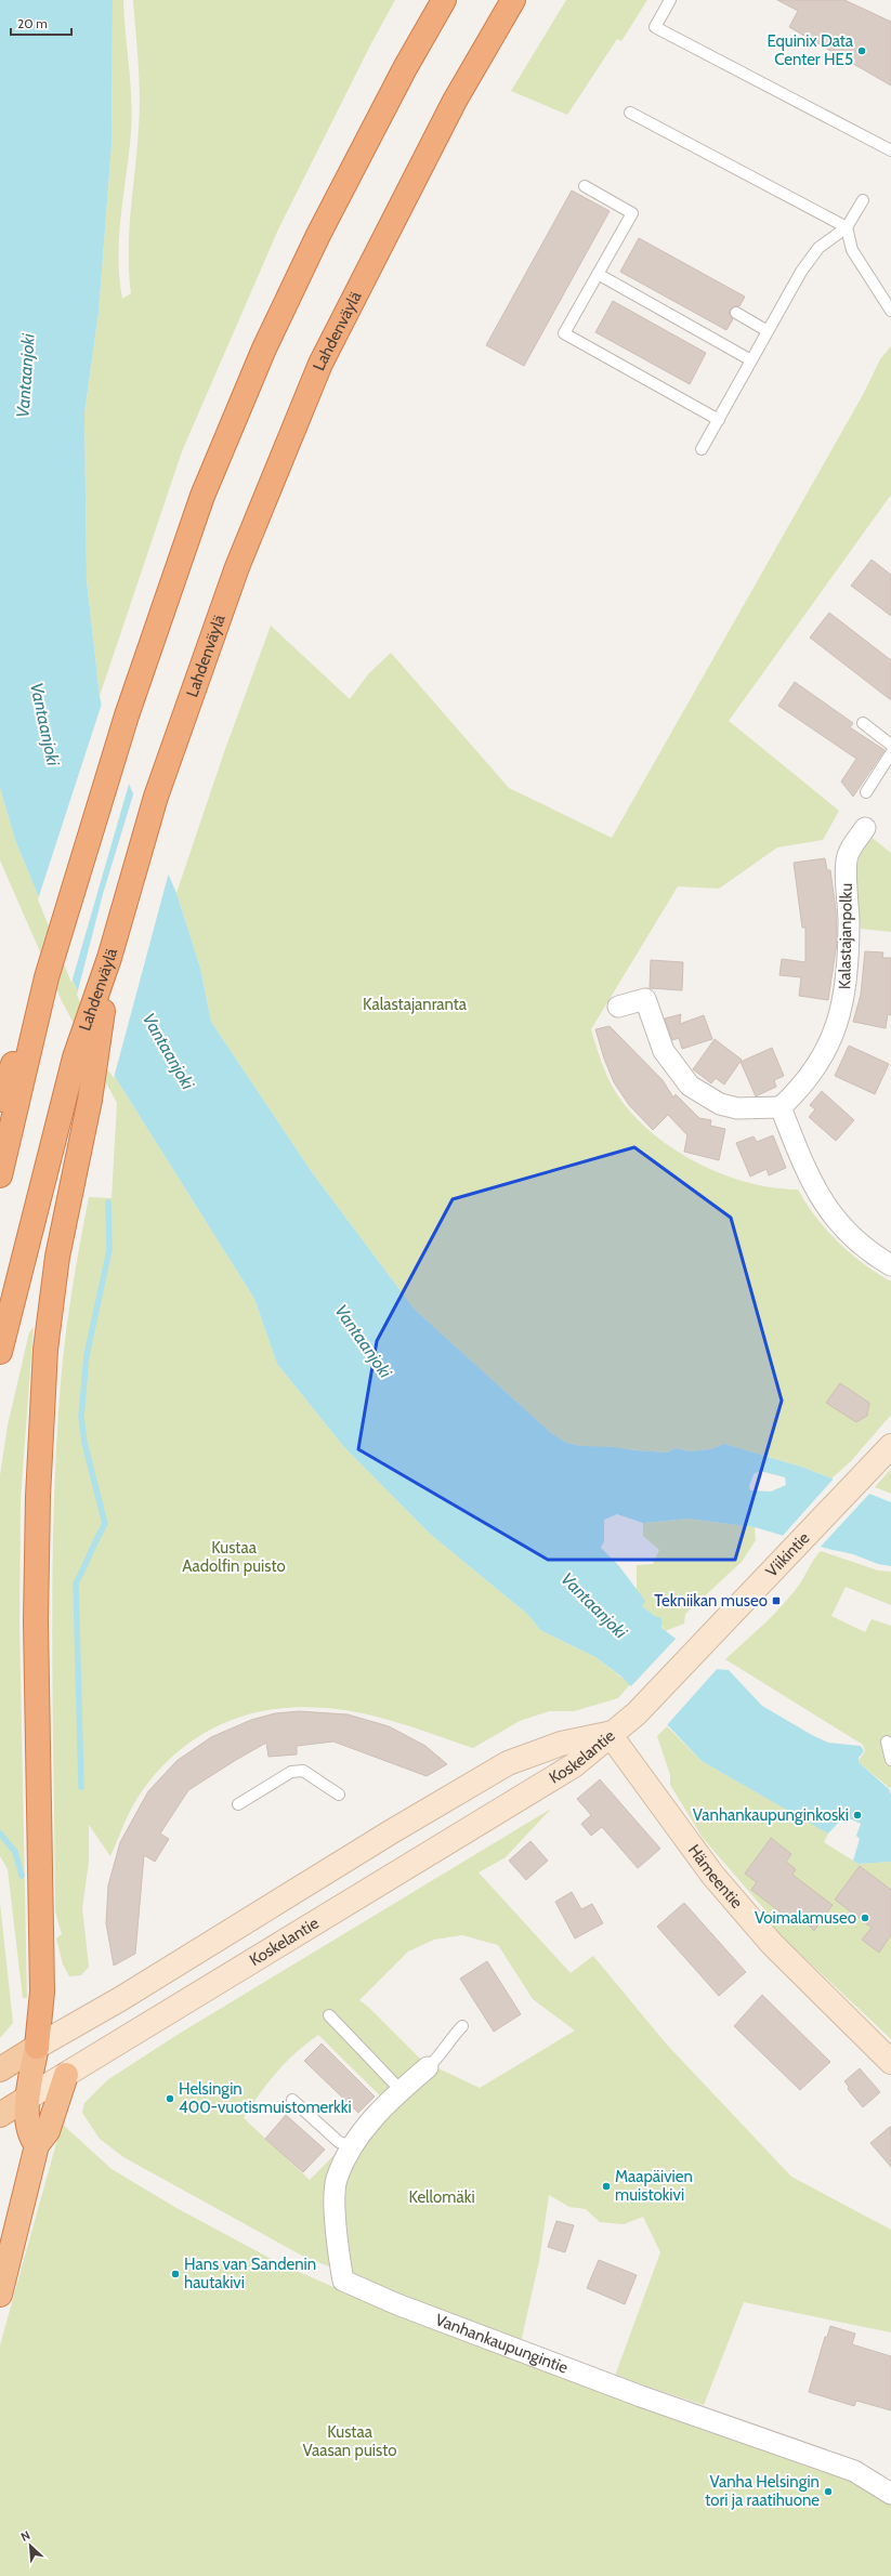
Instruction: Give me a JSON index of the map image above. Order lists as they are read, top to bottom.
{
  "streets": {
    "highway": ["Lahdenväylä"],
    "main road": ["Viikintie", "Koskelantie", "Hämeentie"],
    "street": ["Kalastajanpolku", "Vanhankaupungintie"]
  },
  "crossings": [
    ["Viikintie", "Koskelantie"],
    ["Viikintie", "Hämeentie"],
    ["Koskelantie", "Hämeentie"]
  ],
  "water": ["Vantaanjoki"],
  "parks": [
    "Kalastajanranta",
    "Kustaa Aadolfin puisto",
    "Kellomäki",
    "Kustaa Vaasan puisto"
  ],
  "places": {
    "other": [
      "Equinix Data Center HE5",
      "Vanhankaupunginkoski",
      "Voimalamuseo",
      "Helsingin 400-vuotismuistomerkki",
      "Maapäivien muistokivi",
      "Hans van Sandenin hautakivi",
      "Vanha Helsingin tori ja raatihuone"
    ],
    "transit": ["Tekniikan museo"]
  },
  "scale_bar": "20 m",
  "north": "top left"
}
